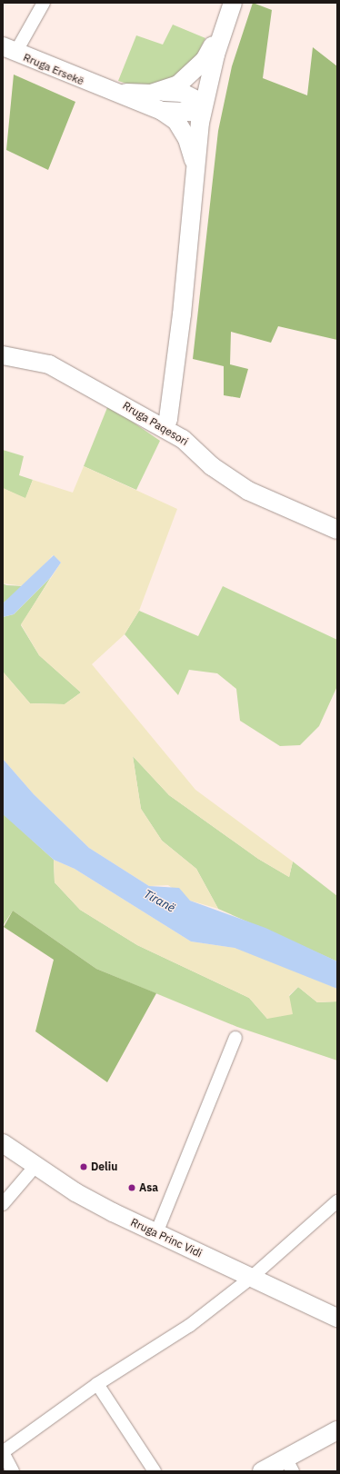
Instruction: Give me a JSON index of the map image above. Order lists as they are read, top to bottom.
{
  "streets": {
    "street": ["Rruga Ersekë", "Rruga Paqesori", "Rruga Princ Vidi"]
  },
  "water": ["Tiranë"],
  "places": ["Deliu", "Asa"]
}
